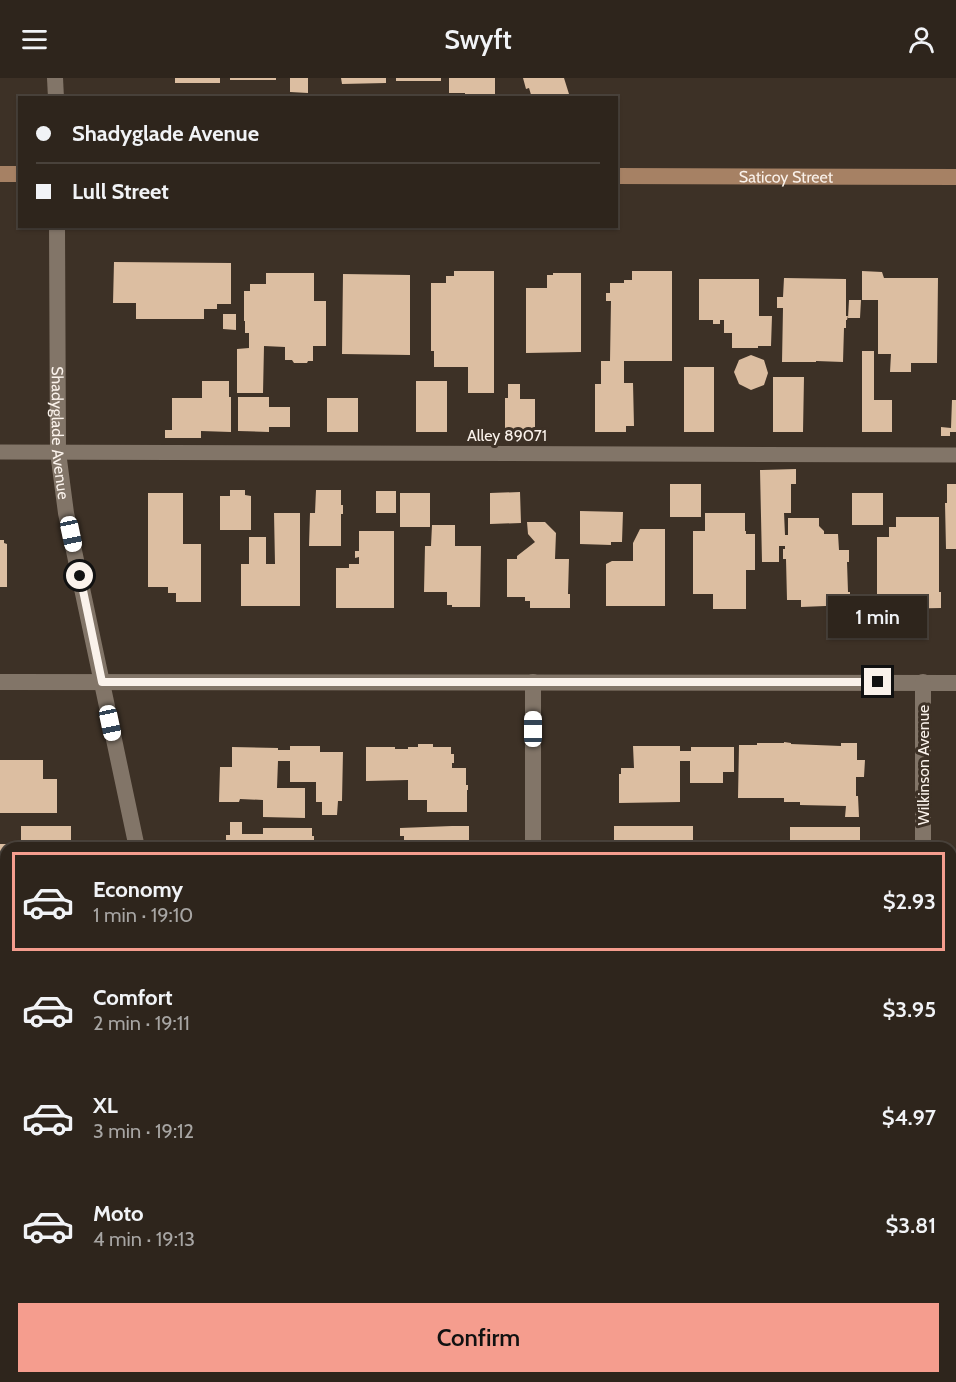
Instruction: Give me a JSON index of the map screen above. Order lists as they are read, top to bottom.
{
  "streets": {
    "main road": ["Saticoy Street"],
    "street": ["Shadyglade Avenue", "Wilkinson Avenue"],
    "lane": ["Alley 89071"]
  },
  "crossings": [
    ["Shadyglade Avenue", "Alley 89071"]
  ],
  "page": {
    "header": "Swyft",
    "banner": ["Shadyglade Avenue", "Lull Street"],
    "bubble": "1 min",
    "list": [
      {
        "name": "Economy",
        "note": "1 min · 19:10",
        "value": "$2.93"
      },
      {
        "name": "Comfort",
        "note": "2 min · 19:11",
        "value": "$3.95"
      },
      {
        "name": "XL",
        "note": "3 min · 19:12",
        "value": "$4.97"
      },
      {
        "name": "Moto",
        "note": "4 min · 19:13",
        "value": "$3.81"
      }
    ],
    "buttons": "Confirm"
  }
}
